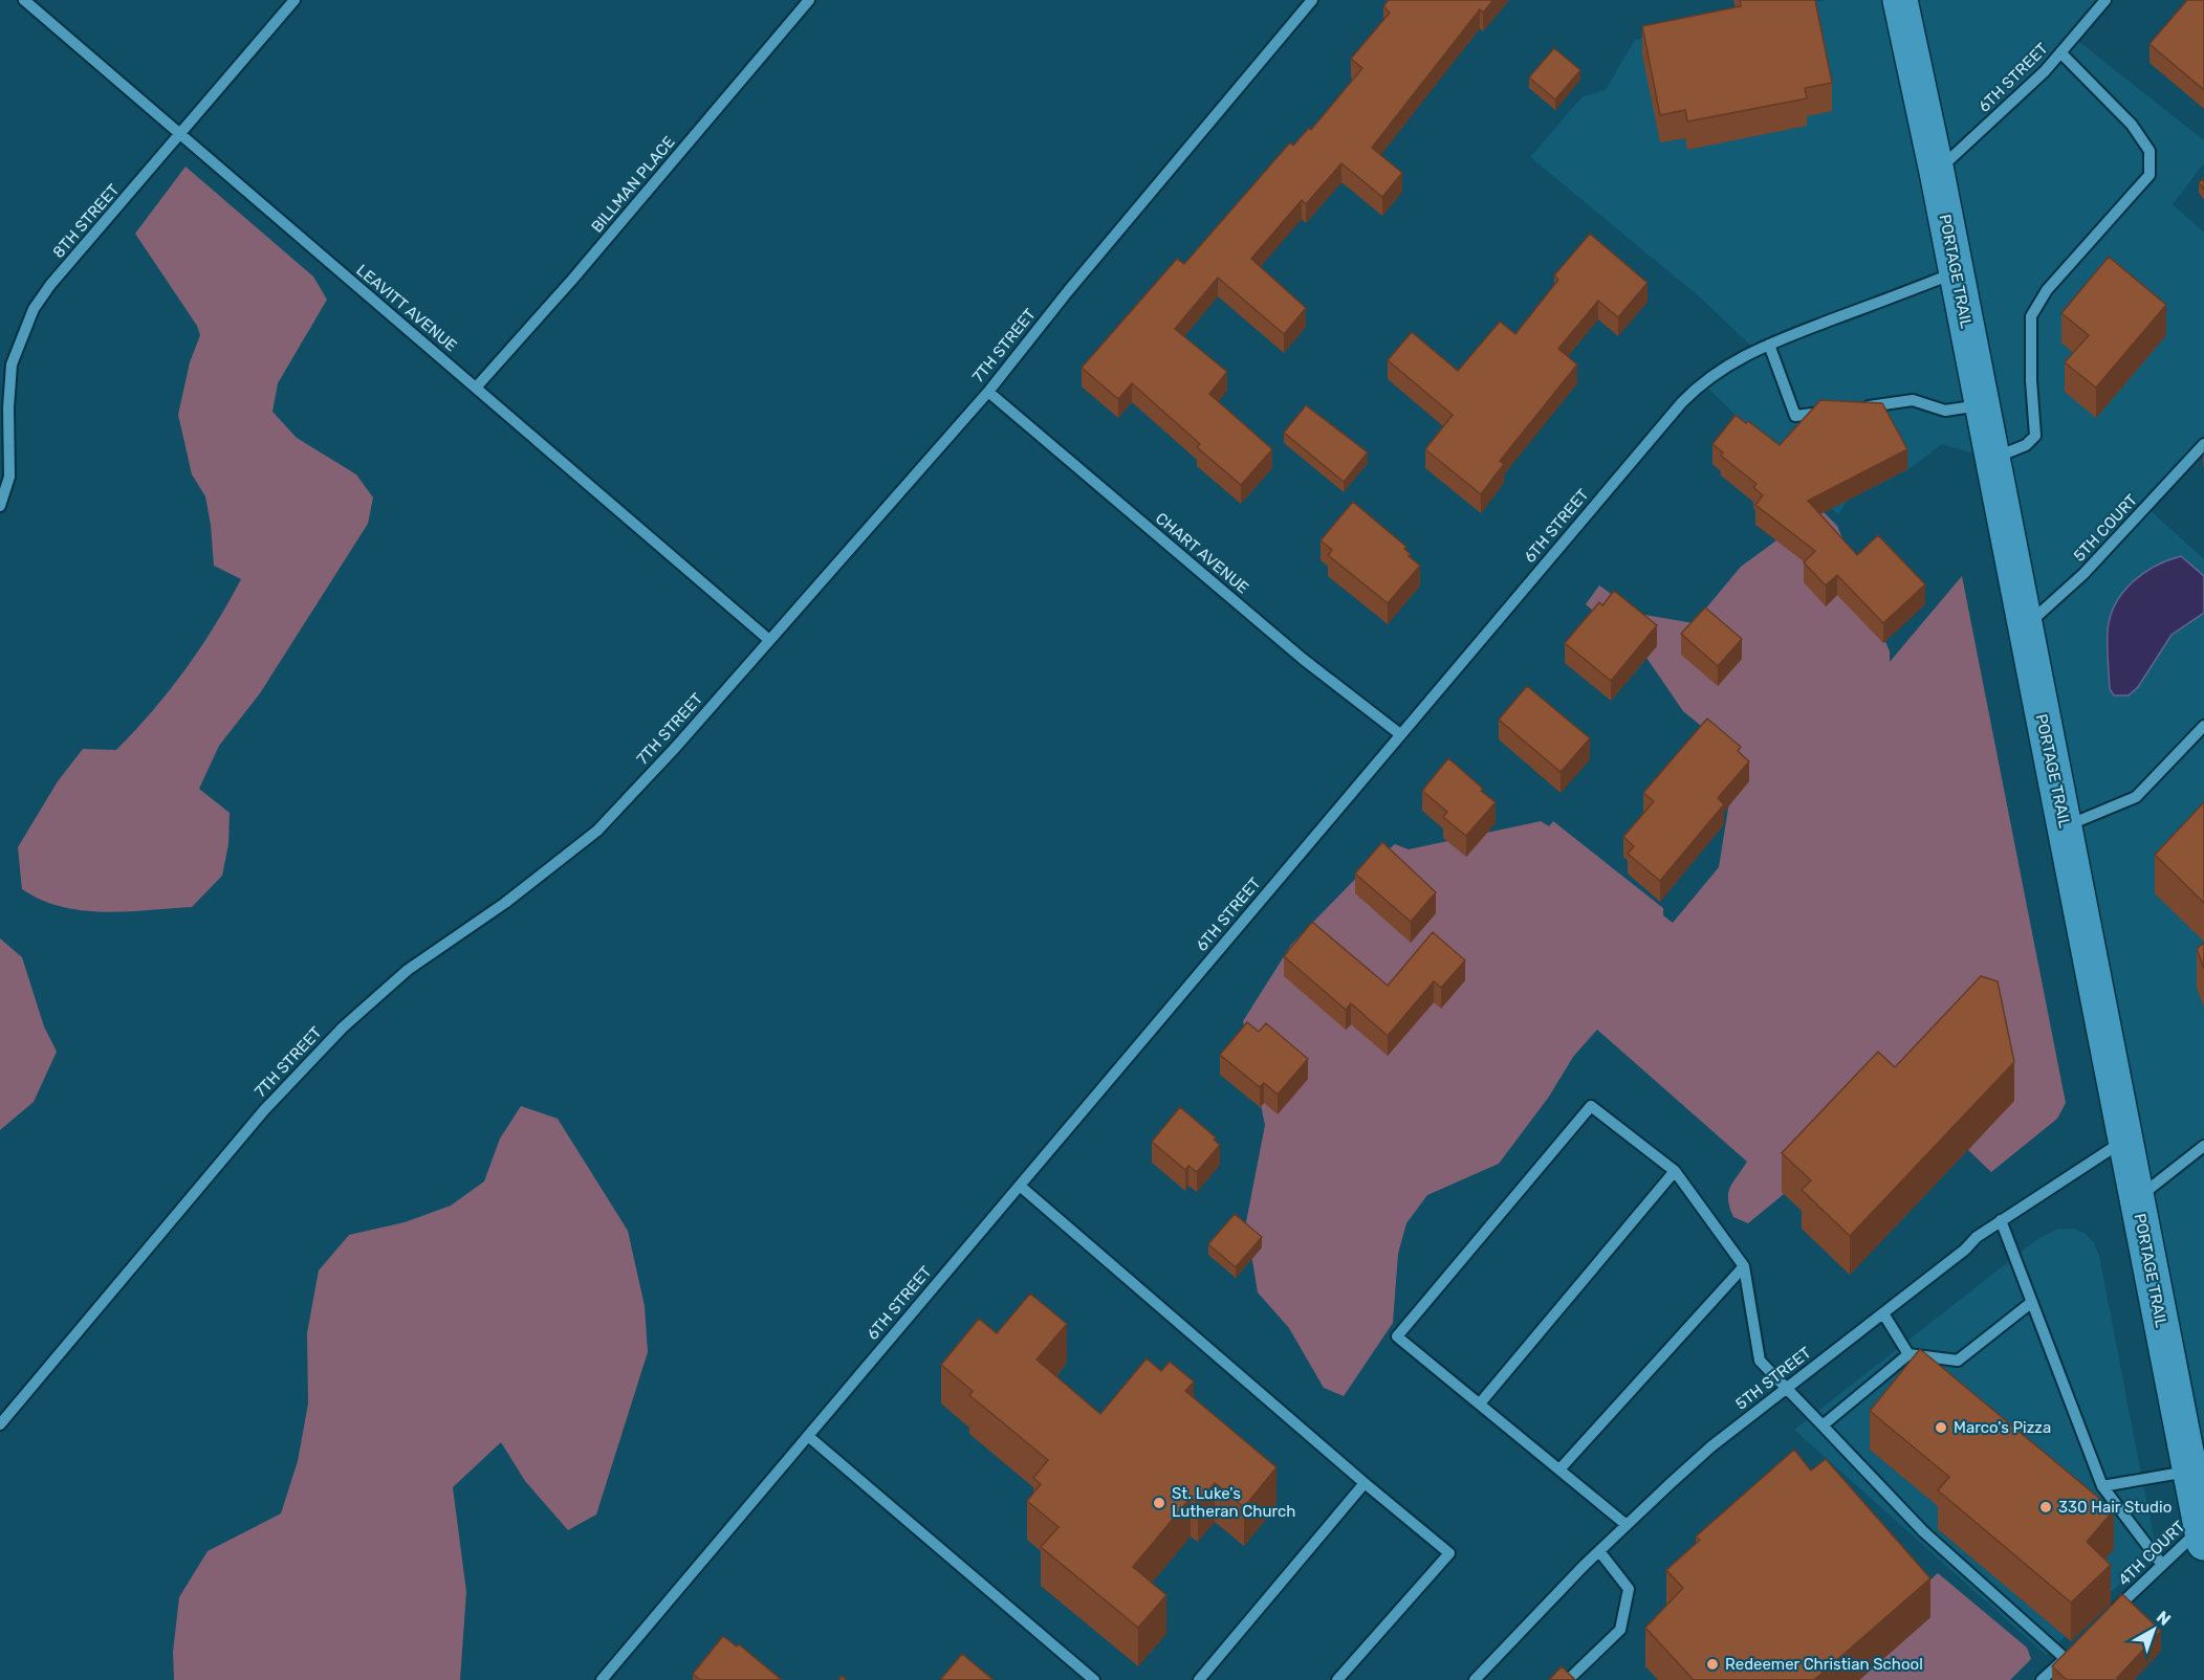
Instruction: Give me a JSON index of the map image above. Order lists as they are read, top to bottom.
{
  "streets": {
    "main road": ["PORTAGE TRAIL"],
    "street": [
      "6TH STREET",
      "BILLMAN PLACE",
      "8TH STREET",
      "LEAVITT AVENUE",
      "7TH STREET",
      "5TH COURT",
      "CHART AVENUE",
      "5TH STREET",
      "4TH COURT"
    ]
  },
  "crossings": [
    ["6TH STREET", "PORTAGE TRAIL"],
    ["6TH STREET", "CHART AVENUE"],
    ["BILLMAN PLACE", "LEAVITT AVENUE"],
    ["8TH STREET", "LEAVITT AVENUE"],
    ["PORTAGE TRAIL", "5TH COURT"],
    ["PORTAGE TRAIL", "5TH STREET"],
    ["PORTAGE TRAIL", "4TH COURT"],
    ["LEAVITT AVENUE", "7TH STREET"],
    ["7TH STREET", "CHART AVENUE"]
  ],
  "places": [
    "Marco's Pizza",
    "St. Luke's Lutheran Church",
    "330 Hair Studio",
    "Redeemer Christian School"
  ],
  "north": "top right"
}
